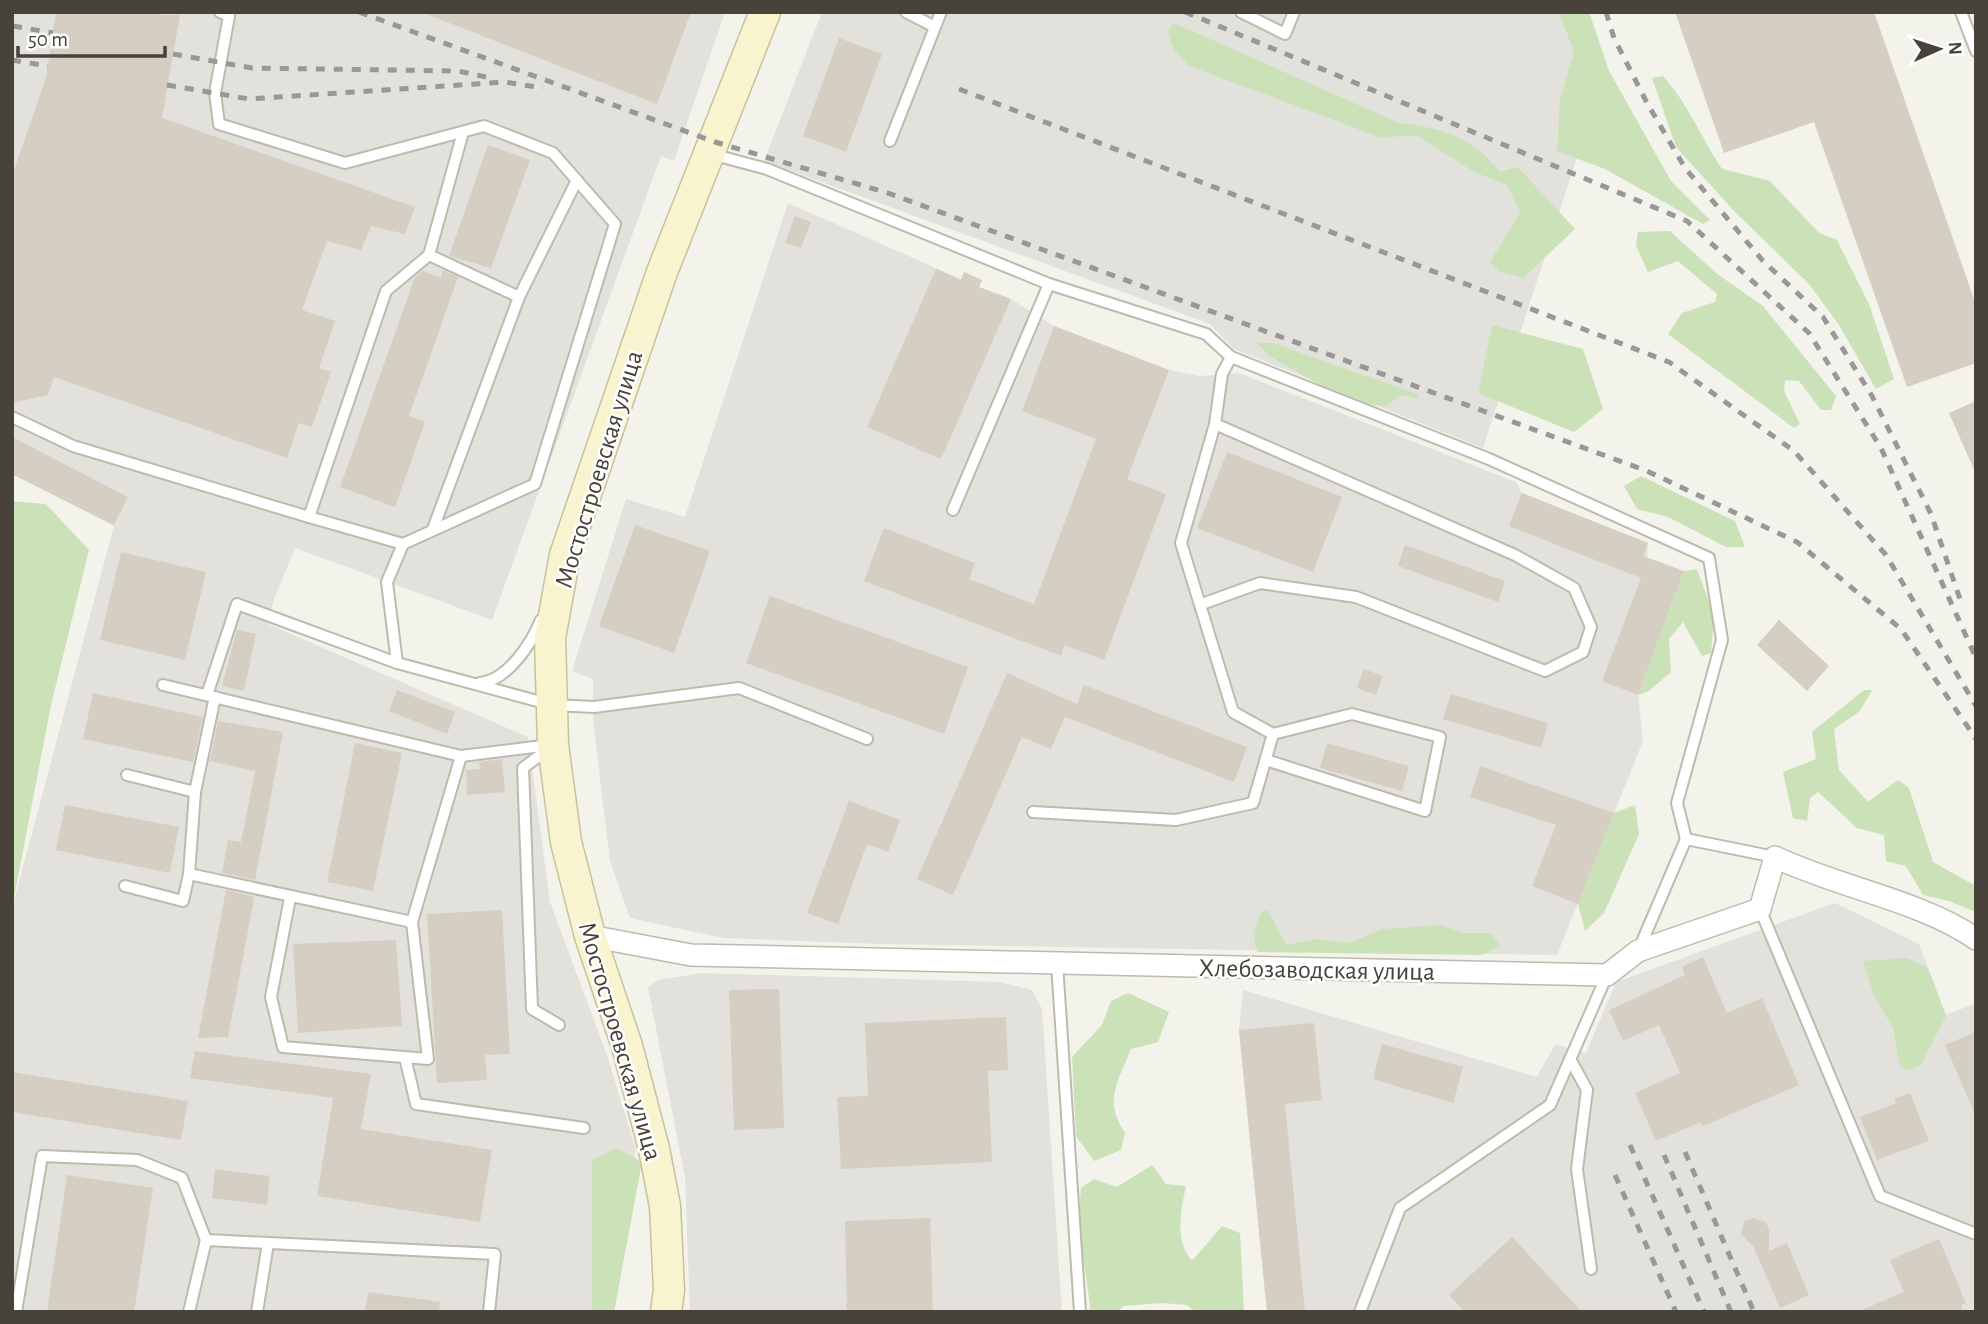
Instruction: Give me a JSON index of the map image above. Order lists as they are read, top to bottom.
{
  "streets": {
    "main road": ["Мостостроевская улица"],
    "street": ["Хлебозаводская улица"]
  },
  "crossings": [
    ["Мостостроевская улица", "Хлебозаводская улица"]
  ],
  "scale_bar": "50 m",
  "north": "right"
}
